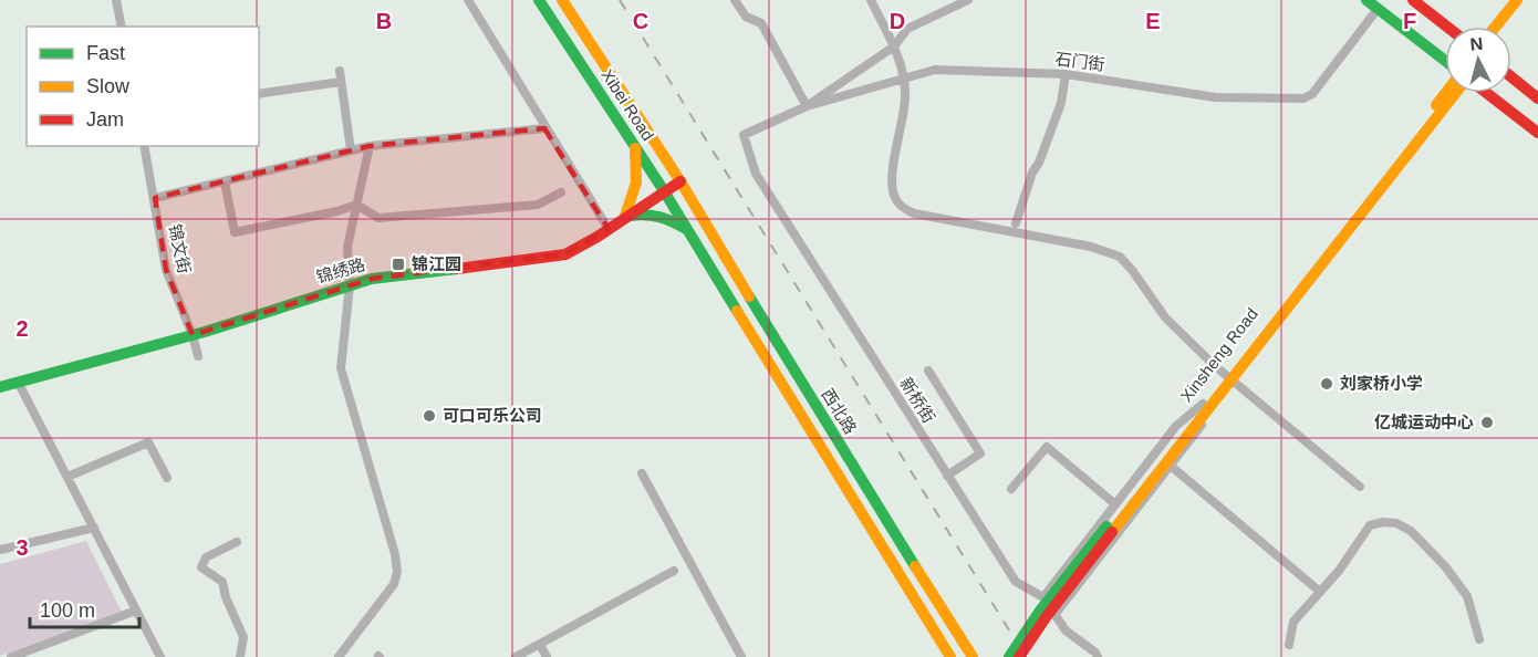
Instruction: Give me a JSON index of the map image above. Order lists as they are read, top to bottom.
{
  "streets": {
    "main road": [
      "Xibei Road",
      "锦绣路",
      "Xinsheng Road",
      "西北路"
    ],
    "street": ["石门街", "锦文街", "新桥街"]
  },
  "crossings": [
    ["石门街", "新桥街"],
    ["Xibei Road", "锦绣路"],
    ["Xibei Road", "西北路"],
    ["锦文街", "锦绣路"],
    ["锦绣路", "西北路"]
  ],
  "places": {
    "transit": ["锦江园"],
    "other": ["刘家桥小学", "可口可乐公司", "亿城运动中心"]
  },
  "legend": ["Fast", "Slow", "Jam"],
  "scale_bar": "100 m",
  "north": "top",
  "grid": {
    "columns": [
      "B",
      "C",
      "D",
      "E",
      "F"
    ],
    "rows": ["2", "3"]
  }
}
